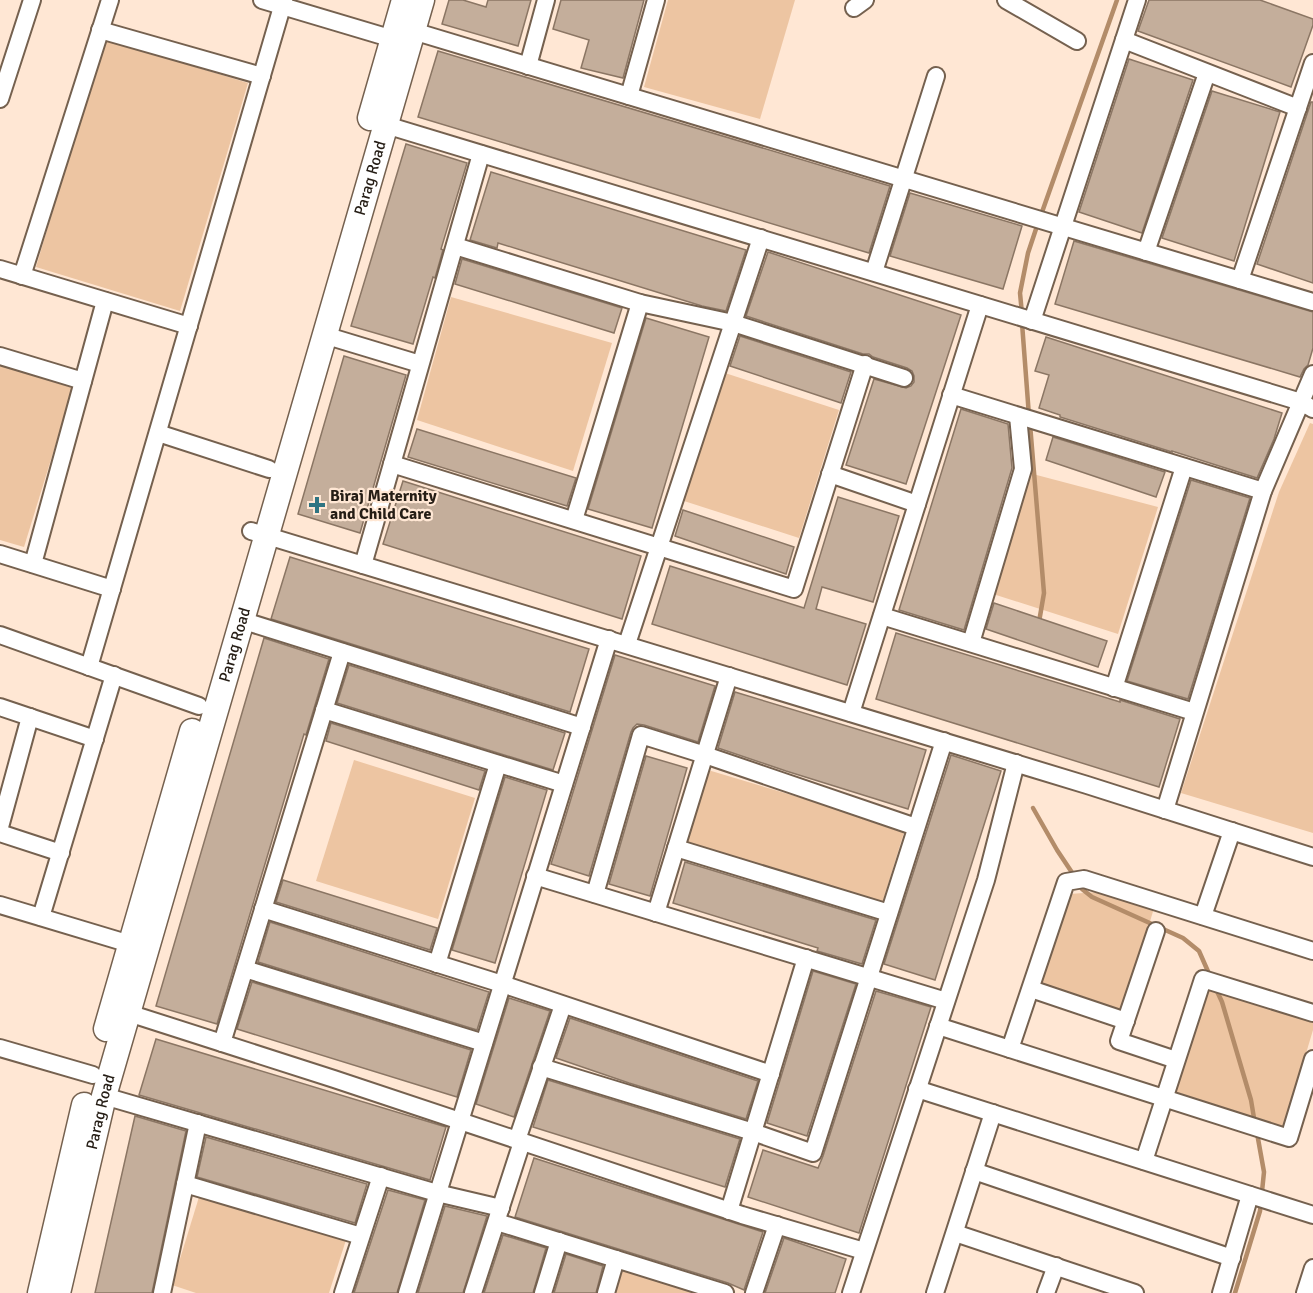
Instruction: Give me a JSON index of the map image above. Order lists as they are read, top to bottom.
{
  "streets": {
    "street": ["Parag Road"]
  },
  "places": {
    "health": ["Biraj Maternity and Child Care"]
  }
}
